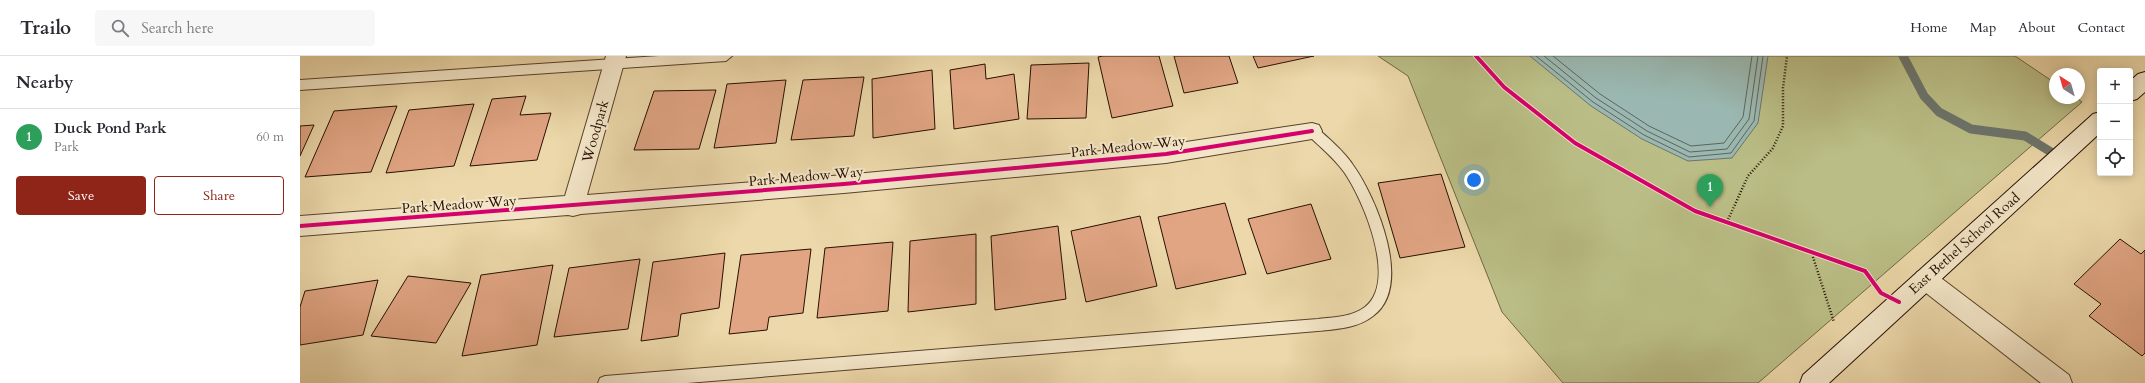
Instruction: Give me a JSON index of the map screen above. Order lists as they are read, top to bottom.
{
  "streets": {
    "street": ["Woodpark", "Park Meadow Way", "East Bethel School Road"]
  },
  "crossings": [
    ["Woodpark", "Park Meadow Way"]
  ],
  "north": "top left",
  "page": {
    "header": "Trailo",
    "search": "Search here",
    "nav": [
      "Home",
      "Map",
      "About",
      "Contact"
    ],
    "heading": "Nearby",
    "map_buttons": ["+", "−"],
    "list": [
      {
        "mark": "1",
        "name": "Duck Pond Park",
        "note": "Park",
        "value": "60 m"
      }
    ],
    "buttons": ["Save", "Share"],
    "pins": "1"
  }
}
